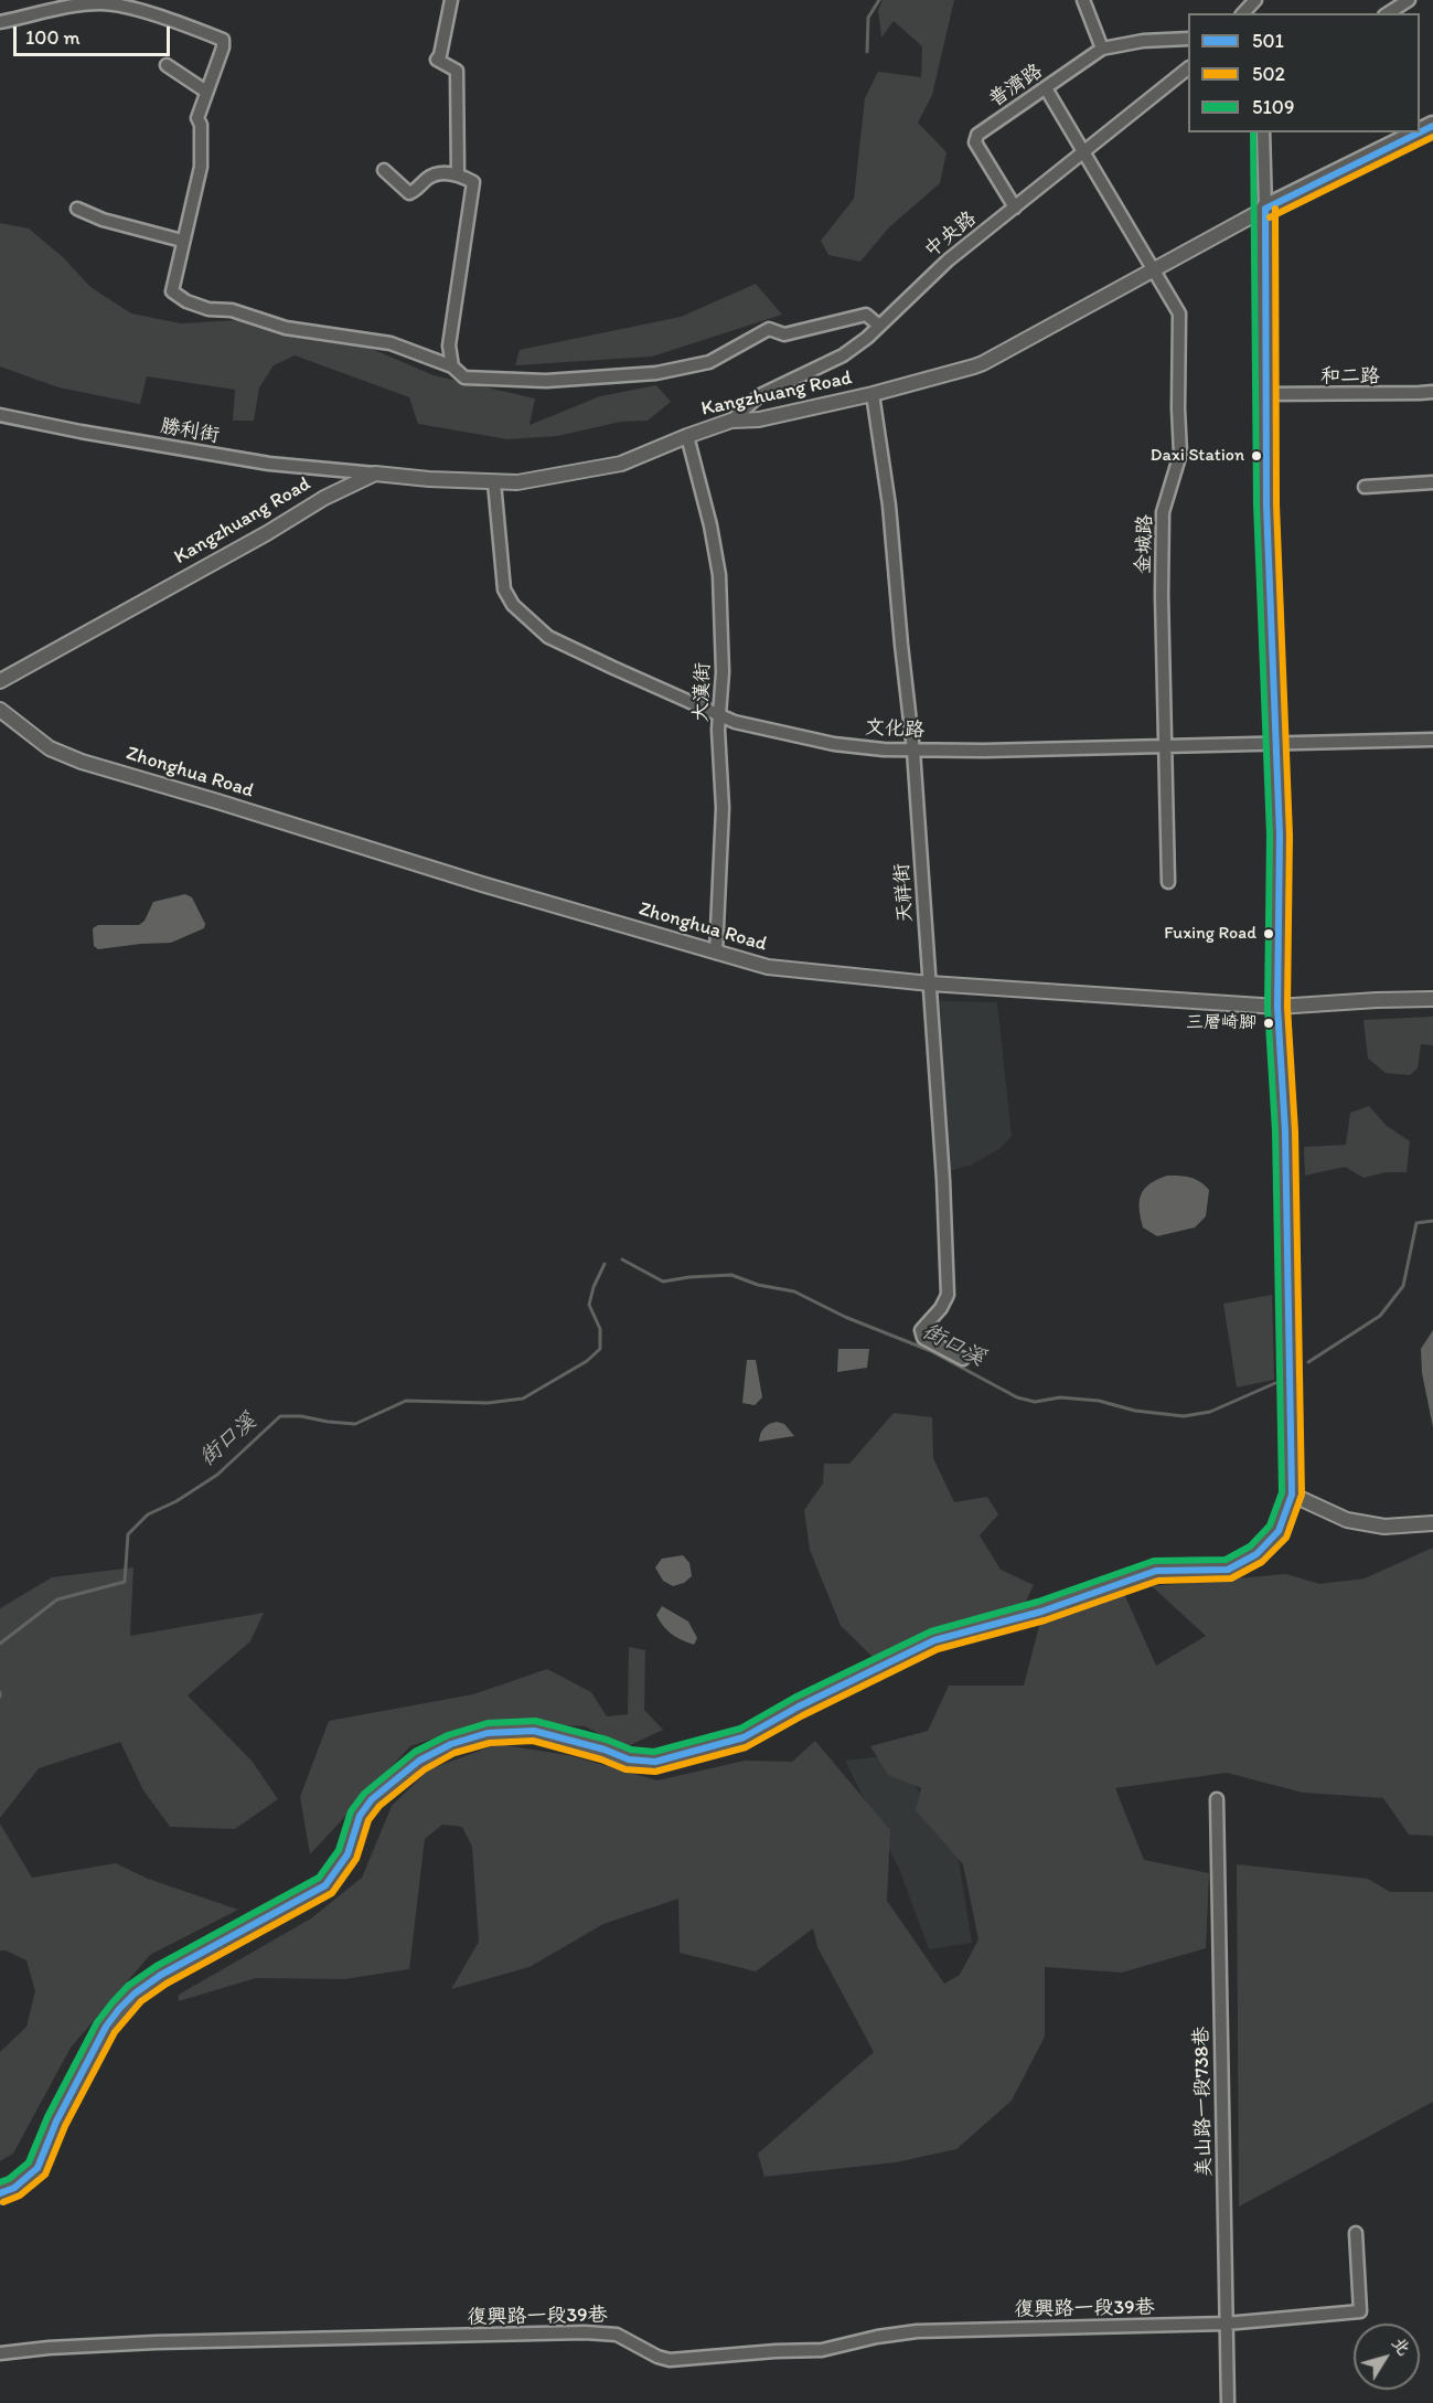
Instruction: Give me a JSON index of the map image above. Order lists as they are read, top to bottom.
{
  "streets": {
    "street": [
      "普濟路",
      "中央路",
      "和二路",
      "Kangzhuang Road",
      "勝利街",
      "金城路",
      "大漢街",
      "文化路",
      "Zhonghua Road",
      "天祥街",
      "美山路一段738巷",
      "復興路一段39巷"
    ]
  },
  "crossings": [
    ["普濟路", "中央路"],
    ["普濟路", "金城路"],
    ["中央路", "Kangzhuang Road"],
    ["中央路", "金城路"],
    ["Kangzhuang Road", "勝利街"],
    ["Kangzhuang Road", "金城路"],
    ["Kangzhuang Road", "大漢街"],
    ["Kangzhuang Road", "文化路"],
    ["Kangzhuang Road", "天祥街"],
    ["金城路", "文化路"],
    ["大漢街", "文化路"],
    ["大漢街", "Zhonghua Road"],
    ["文化路", "天祥街"],
    ["Zhonghua Road", "天祥街"],
    ["美山路一段738巷", "復興路一段39巷"]
  ],
  "water": ["街口溪"],
  "places": ["Daxi Station", "Fuxing Road", "三層崎腳"],
  "lines": ["transit line 501", "transit line 5109", "transit line 502"],
  "legend": ["501", "502", "5109"],
  "scale_bar": "100 m",
  "north": "top right"
}
